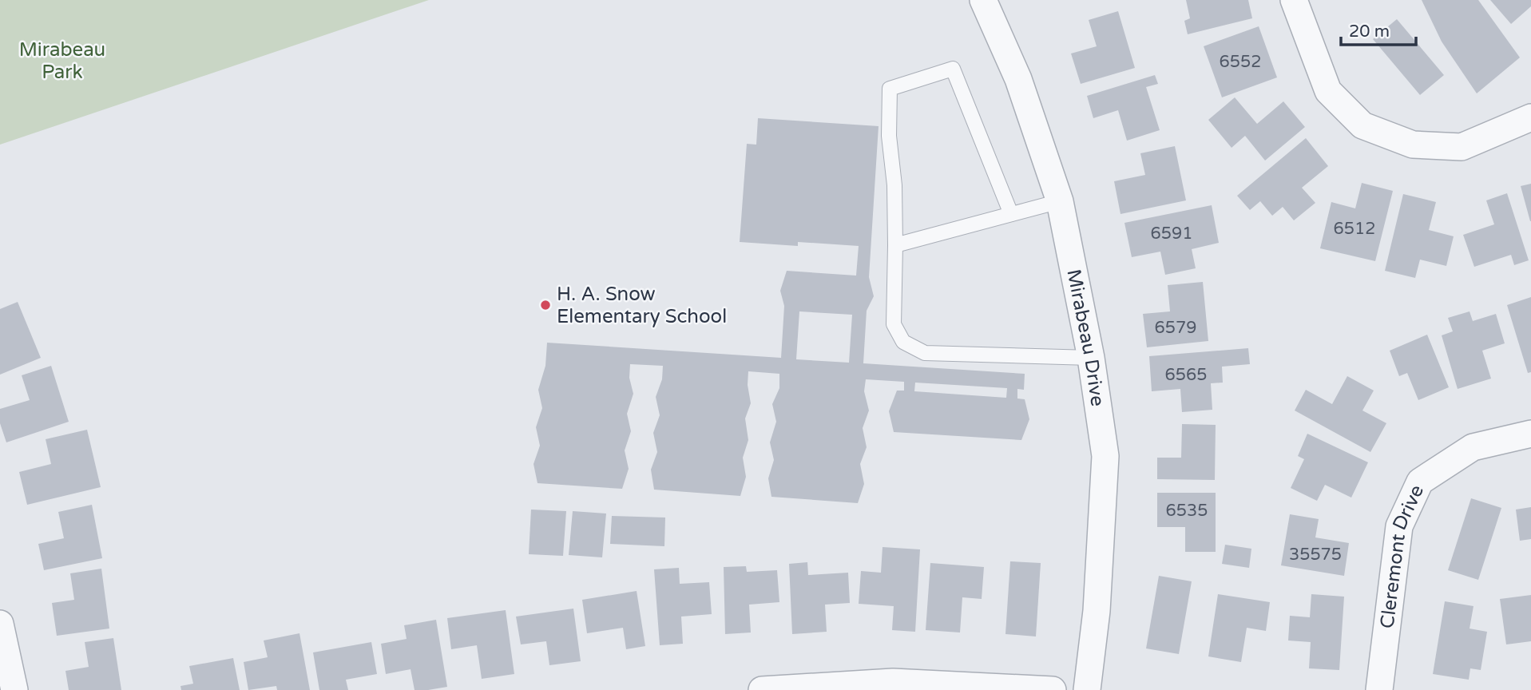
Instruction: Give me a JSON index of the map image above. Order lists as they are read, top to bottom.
{
  "streets": {
    "street": ["Mirabeau Drive", "Cleremont Drive"]
  },
  "parks": ["Mirabeau Park"],
  "places": ["H. A. Snow Elementary School"],
  "house_numbers": [
    "6552",
    "6512",
    "6591",
    "6579",
    "6565",
    "6535",
    "35575"
  ],
  "scale_bar": "20 m"
}
